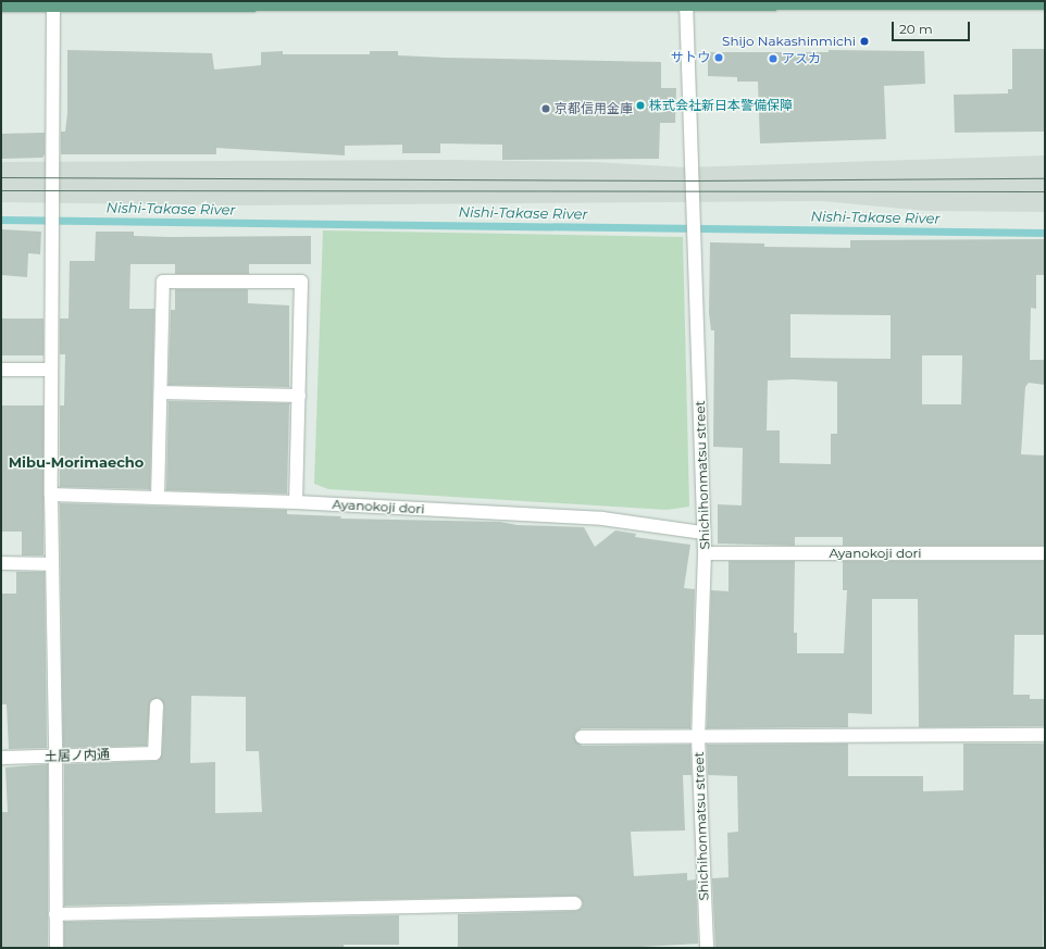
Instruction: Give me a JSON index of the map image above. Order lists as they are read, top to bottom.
{
  "streets": {
    "street": ["Shichihonmatsu street", "Ayanokoji dori", "土居ノ内通"]
  },
  "crossings": [
    ["Shichihonmatsu street", "Ayanokoji dori"]
  ],
  "districts": ["Mibu-Morimaecho"],
  "water": ["Nishi-Takase River"],
  "places": [
    "Shijo Nakashinmichi",
    "サトウ",
    "アスカ",
    "株式会社新日本警備保障",
    "京都信用金庫"
  ],
  "scale_bar": "20 m"
}
